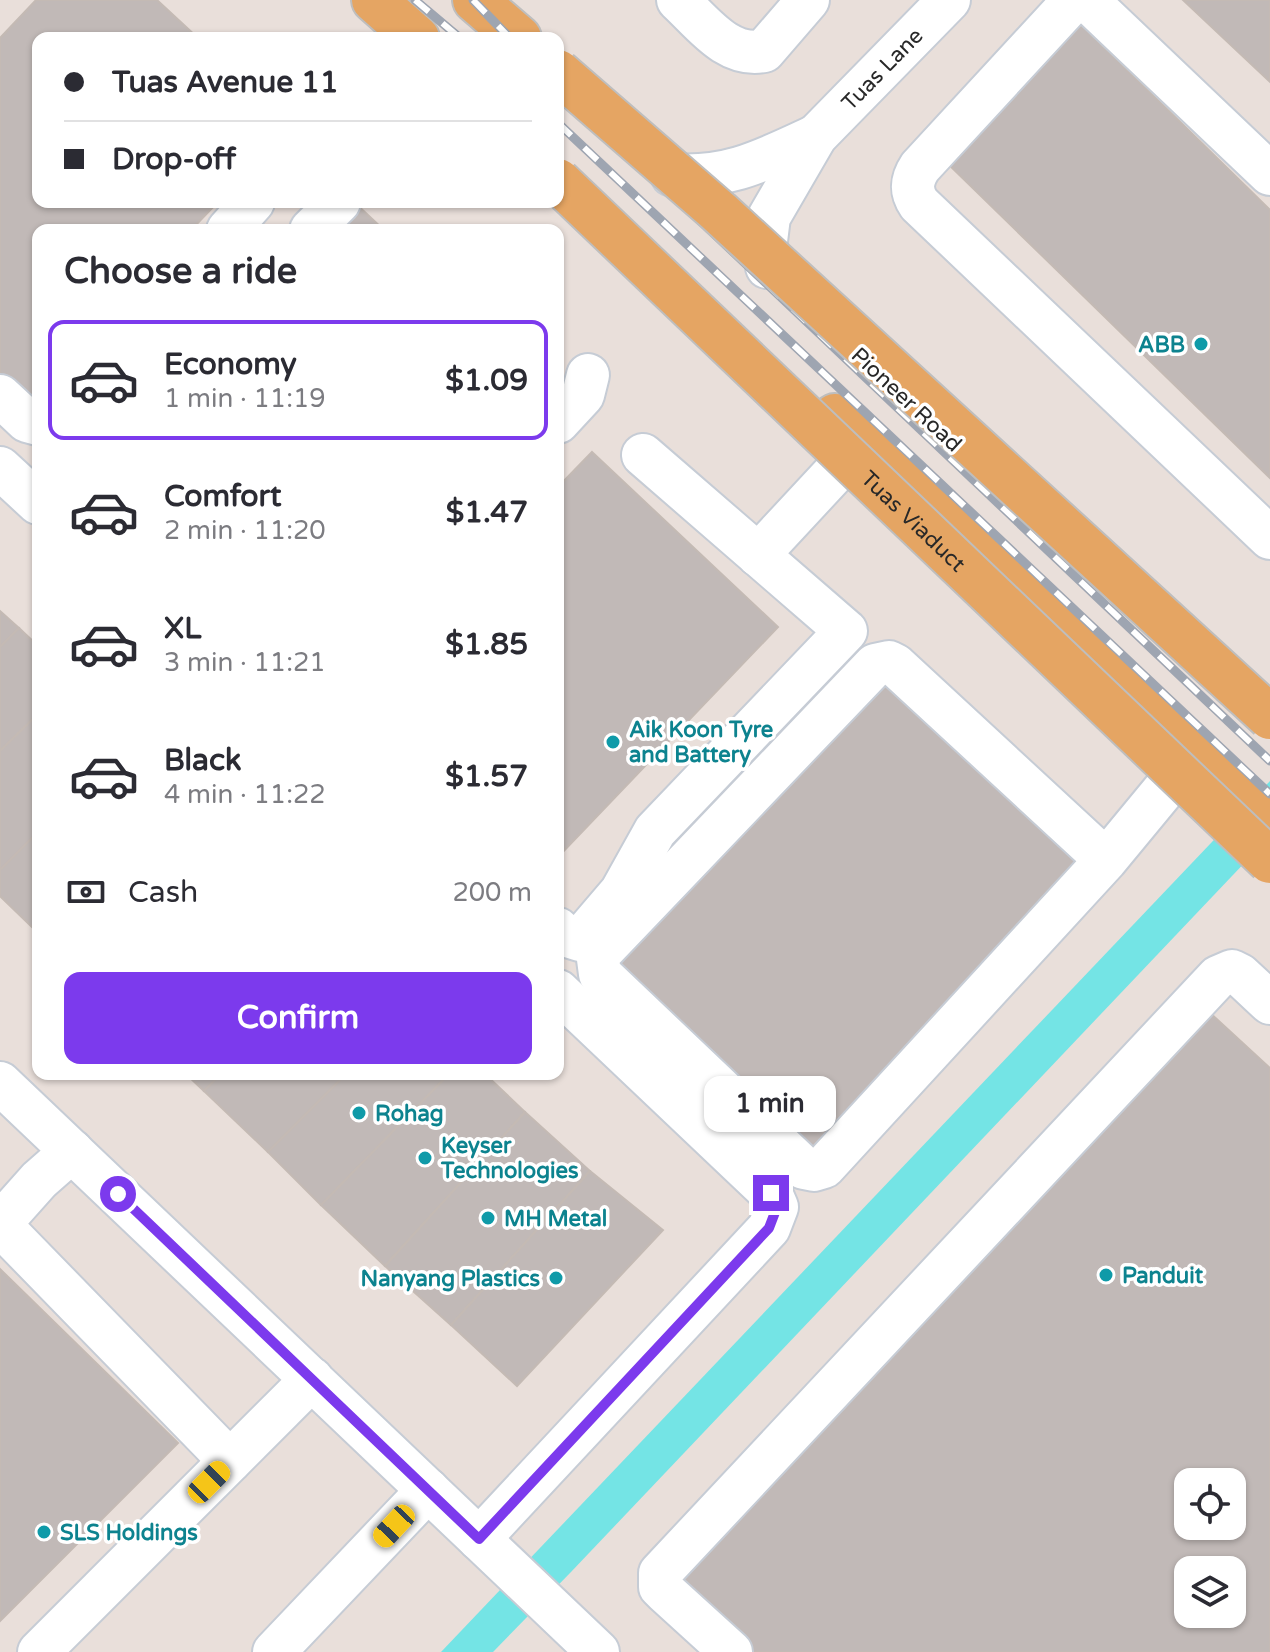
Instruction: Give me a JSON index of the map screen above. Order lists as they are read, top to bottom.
{
  "streets": {
    "main road": ["Pioneer Road", "Tuas Viaduct"],
    "street": ["Tuas Lane"]
  },
  "crossings": [
    ["Tuas Lane", "Pioneer Road"]
  ],
  "places": [
    "ABB",
    "Aik Koon Tyre and Battery",
    "Rohag",
    "Keyser Technologies",
    "MH Metal",
    "Panduit",
    "Nanyang Plastics",
    "SLS Holdings"
  ],
  "page": {
    "banner": ["Tuas Avenue 11", "Drop-off"],
    "heading": "Choose a ride",
    "list": [
      {
        "name": "Economy",
        "note": "1 min · 11:19",
        "value": "$1.09"
      },
      {
        "name": "Comfort",
        "note": "2 min · 11:20",
        "value": "$1.47"
      },
      {
        "name": "XL",
        "note": "3 min · 11:21",
        "value": "$1.85"
      },
      {
        "name": "Black",
        "note": "4 min · 11:22",
        "value": "$1.57"
      }
    ],
    "pay": ["Cash", "200 m"],
    "buttons": "Confirm",
    "bubble": "1 min"
  }
}
